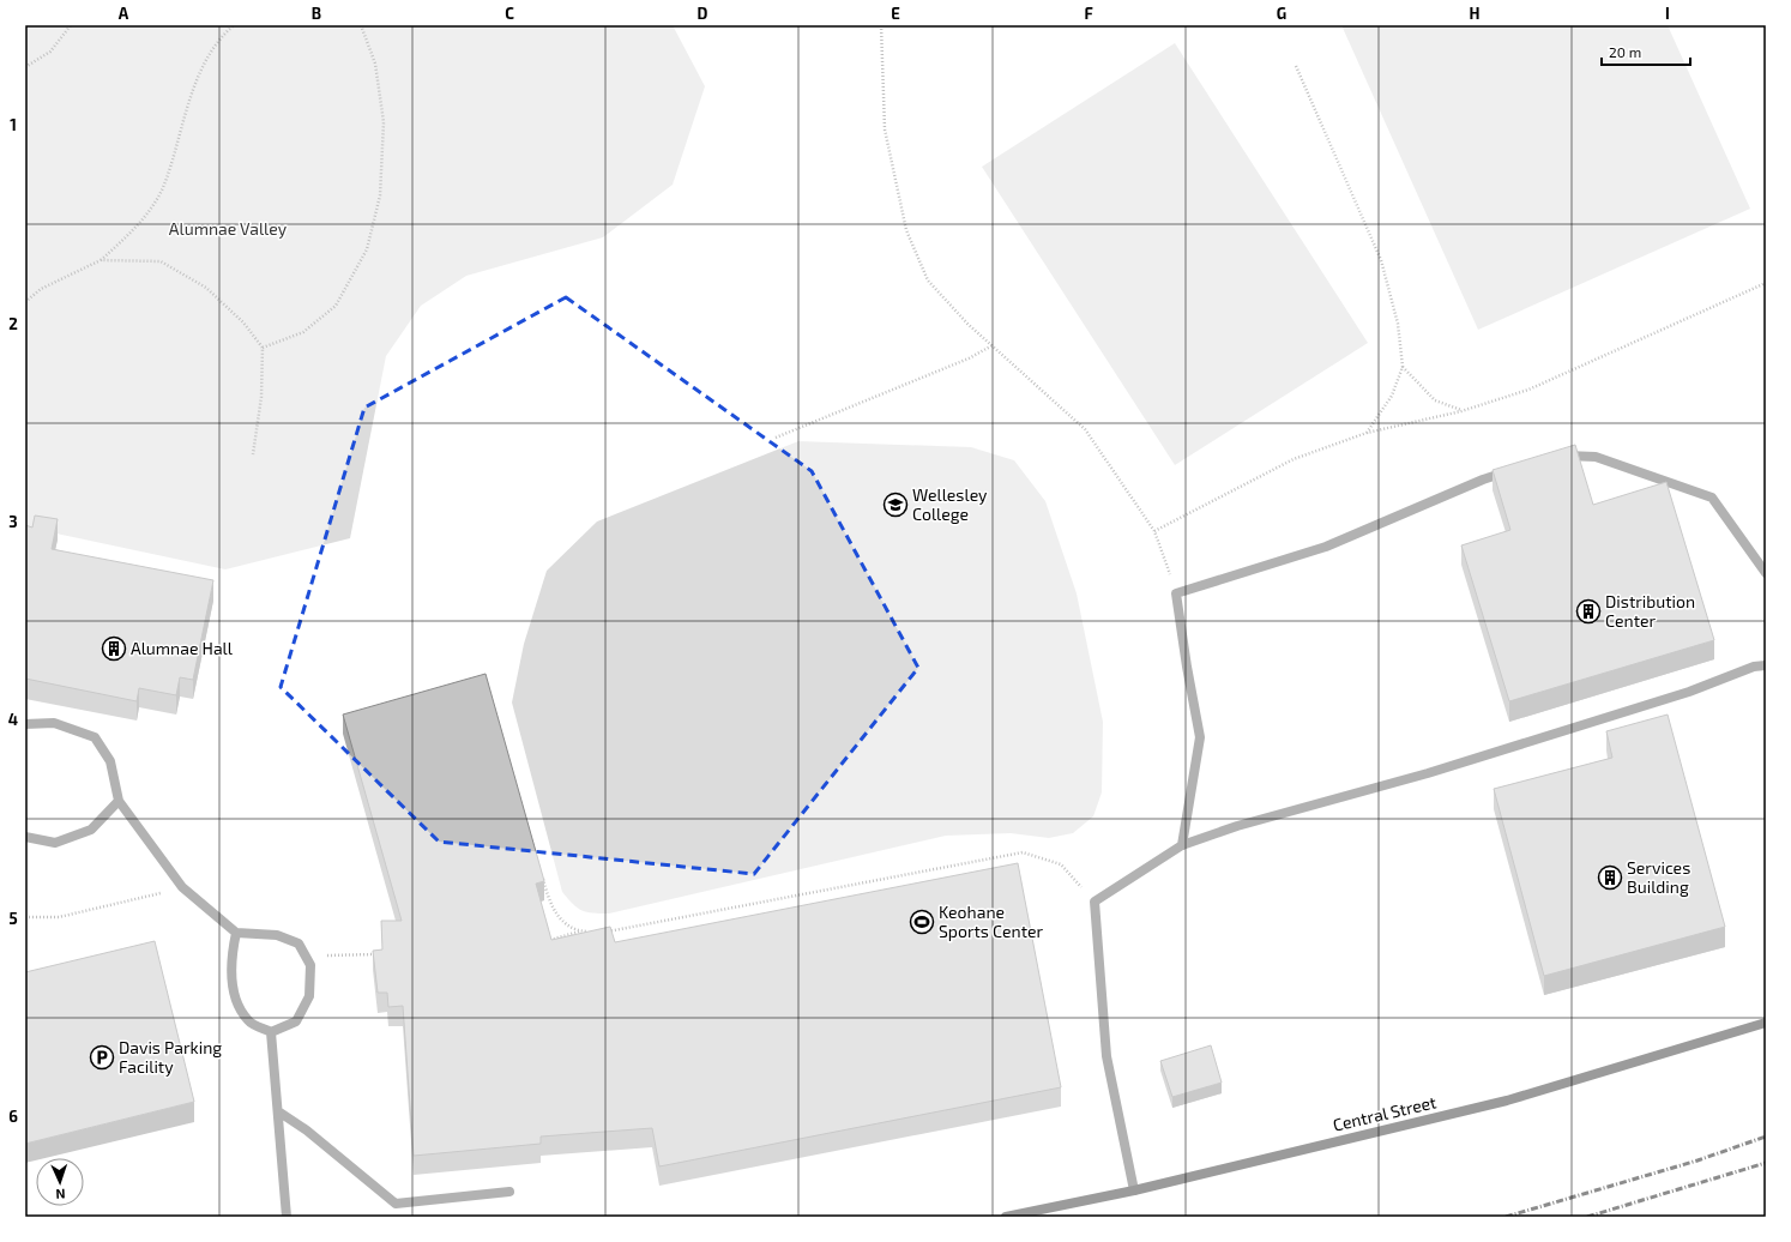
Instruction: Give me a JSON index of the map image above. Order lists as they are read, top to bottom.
{
  "streets": {
    "main road": ["Central Street"]
  },
  "parks": ["Alumnae Valley"],
  "places": {
    "school or university": ["Wellesley College"],
    "building": ["Distribution Center", "Alumnae Hall", "Services Building"],
    "sports": ["Keohane Sports Center"],
    "parking": ["Davis Parking Facility"]
  },
  "scale_bar": "20 m",
  "north": "bottom",
  "grid": {
    "columns": [
      "A",
      "B",
      "C",
      "D",
      "E",
      "F",
      "G",
      "H",
      "I"
    ],
    "rows": [
      "1",
      "2",
      "3",
      "4",
      "5",
      "6"
    ]
  }
}
